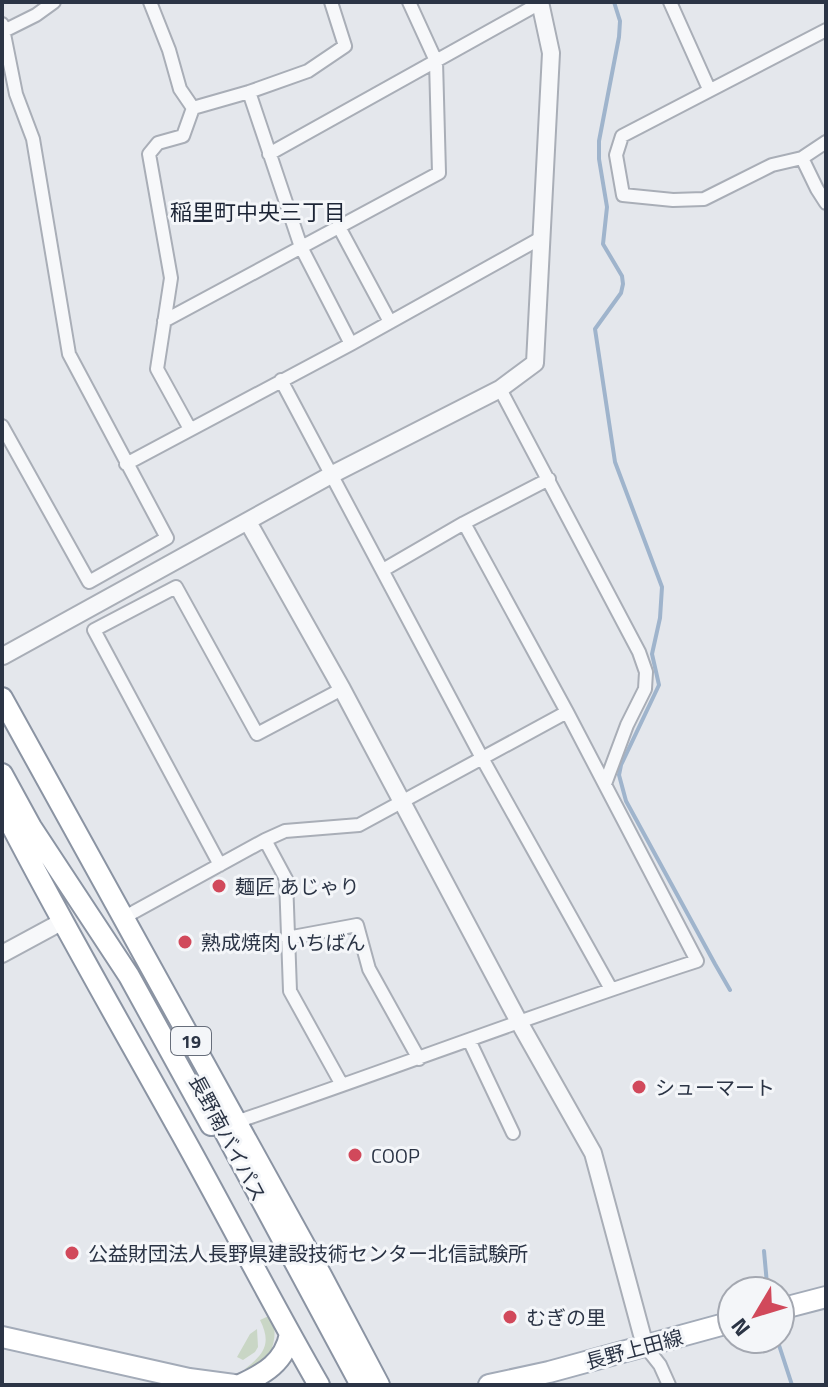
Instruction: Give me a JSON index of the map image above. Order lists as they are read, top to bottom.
{
  "streets": {
    "main road": ["19", "長野南バイパス", "長野上田線"]
  },
  "districts": ["稲里町中央三丁目"],
  "places": [
    "麺匠 あじゃり",
    "熟成焼肉 いちばん",
    "シューマート",
    "COOP",
    "公益財団法人長野県建設技術センター北信試験所",
    "むぎの里"
  ],
  "north": "bottom left"
}
